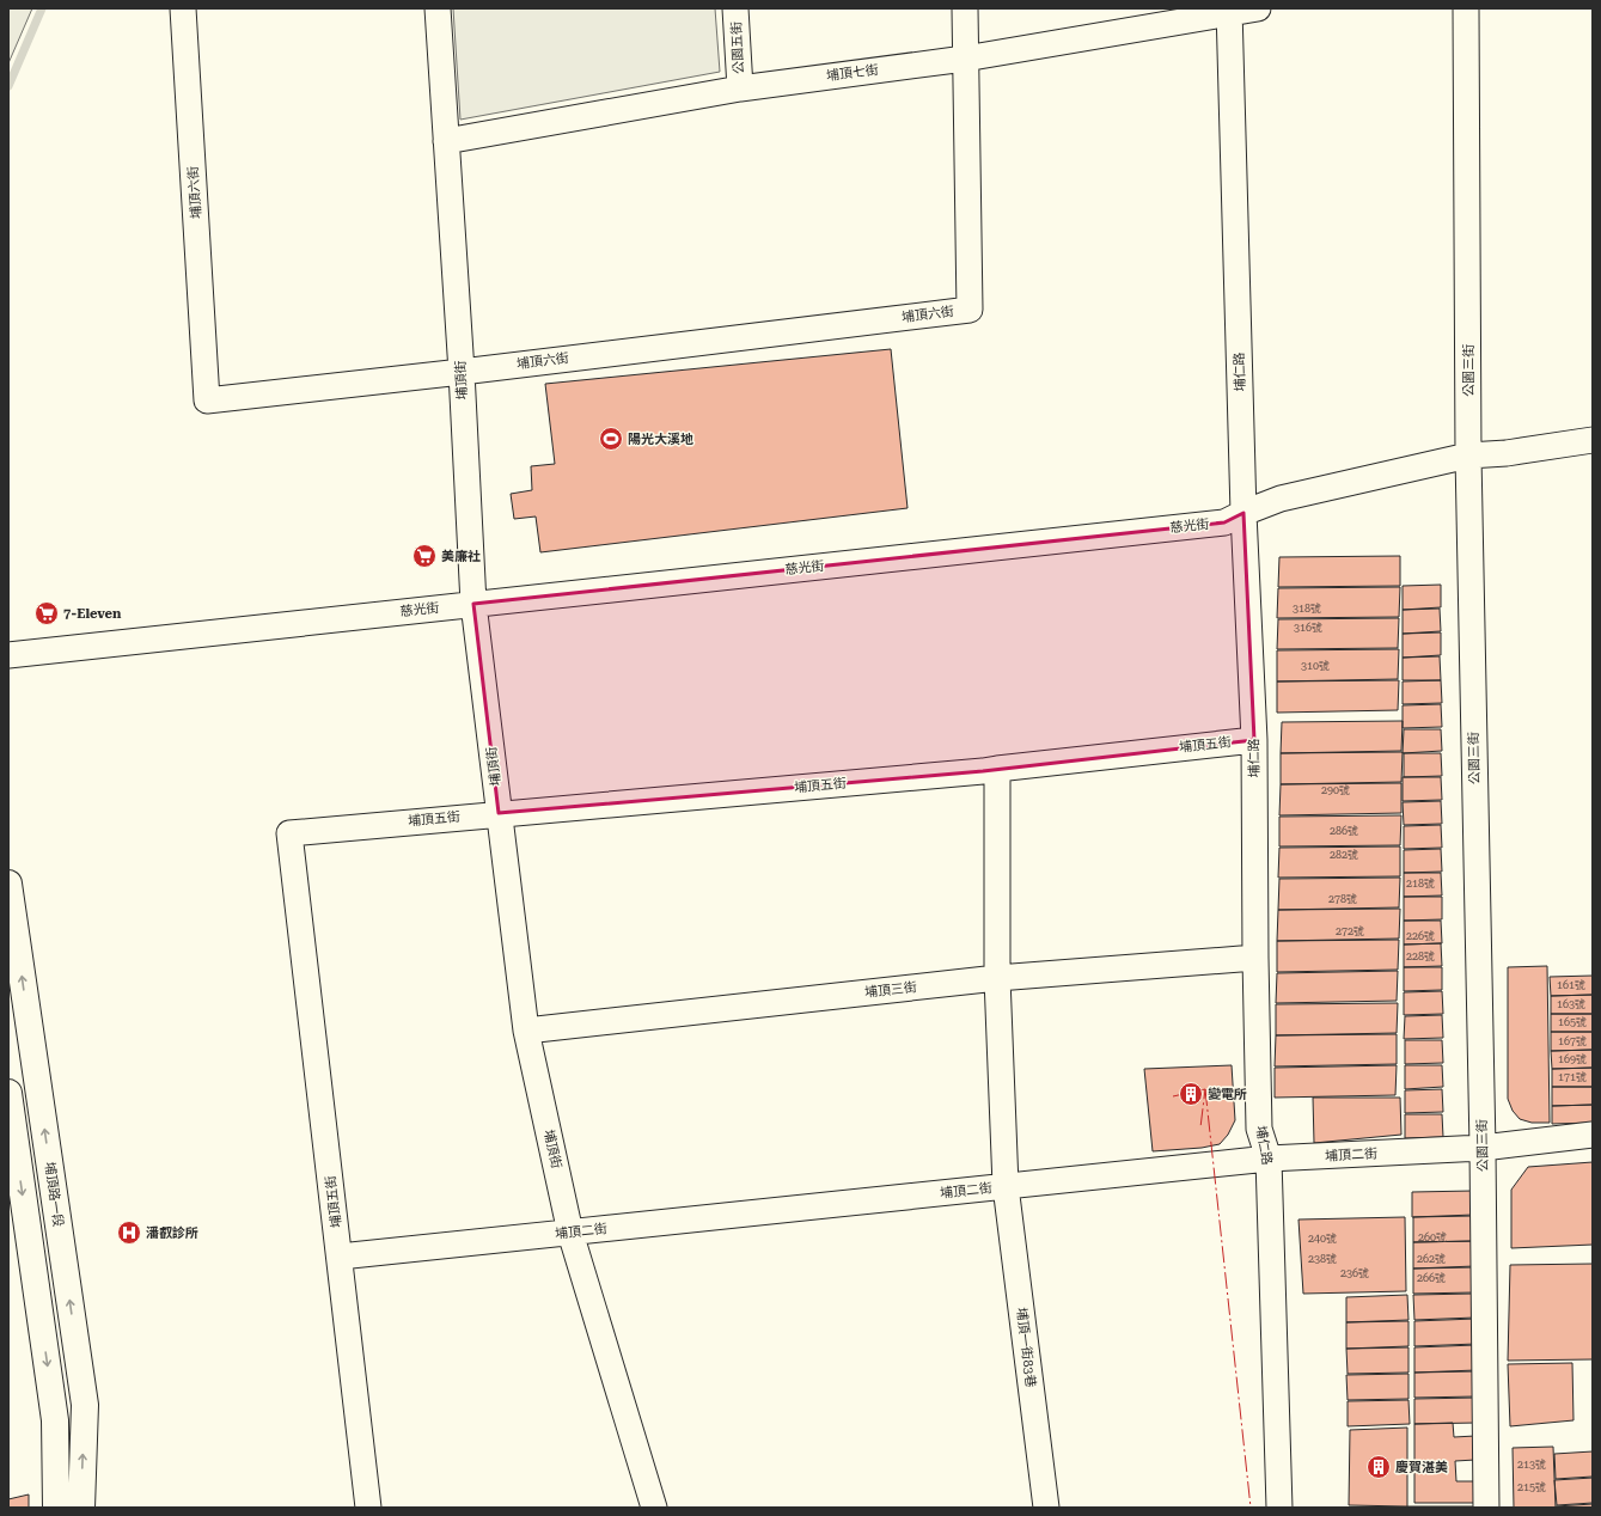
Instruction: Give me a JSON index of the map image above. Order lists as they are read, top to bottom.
{
  "streets": {
    "street": [
      "公園五街",
      "埔頂七街",
      "埔頂六街",
      "公園三街",
      "埔仁路",
      "埔頂街",
      "慈光街",
      "埔頂五街",
      "埔頂三街",
      "埔頂二街",
      "埔頂路一段",
      "埔頂一街83巷"
    ]
  },
  "crossings": [
    ["公園五街", "埔頂七街"],
    ["埔頂七街", "埔頂六街"],
    ["埔頂七街", "埔仁路"],
    ["埔頂七街", "埔頂街"],
    ["埔頂六街", "埔頂街"],
    ["公園三街", "慈光街"],
    ["公園三街", "埔頂二街"],
    ["埔仁路", "慈光街"],
    ["埔仁路", "埔頂五街"],
    ["埔仁路", "埔頂三街"],
    ["埔仁路", "埔頂二街"],
    ["埔頂街", "慈光街"],
    ["埔頂街", "埔頂五街"],
    ["埔頂街", "埔頂三街"],
    ["埔頂街", "埔頂二街"],
    ["埔頂五街", "埔頂二街"],
    ["埔頂五街", "埔頂一街83巷"],
    ["埔頂三街", "埔頂一街83巷"],
    ["埔頂二街", "埔頂一街83巷"]
  ],
  "places": {
    "sports": ["陽光大溪地"],
    "supermarket": ["美廉社", "7-Eleven"],
    "building": ["變電所", "慶賀湛美"],
    "hospital": ["潘叡診所"]
  },
  "house_numbers": [
    "318號",
    "316號",
    "310號",
    "290號",
    "286號",
    "282號",
    "218號",
    "278號",
    "272號",
    "226號",
    "228號",
    "161號",
    "163號",
    "165號",
    "167號",
    "169號",
    "171號",
    "260號",
    "240號",
    "238號",
    "262號",
    "236號",
    "266號",
    "213號",
    "215號"
  ]
}
